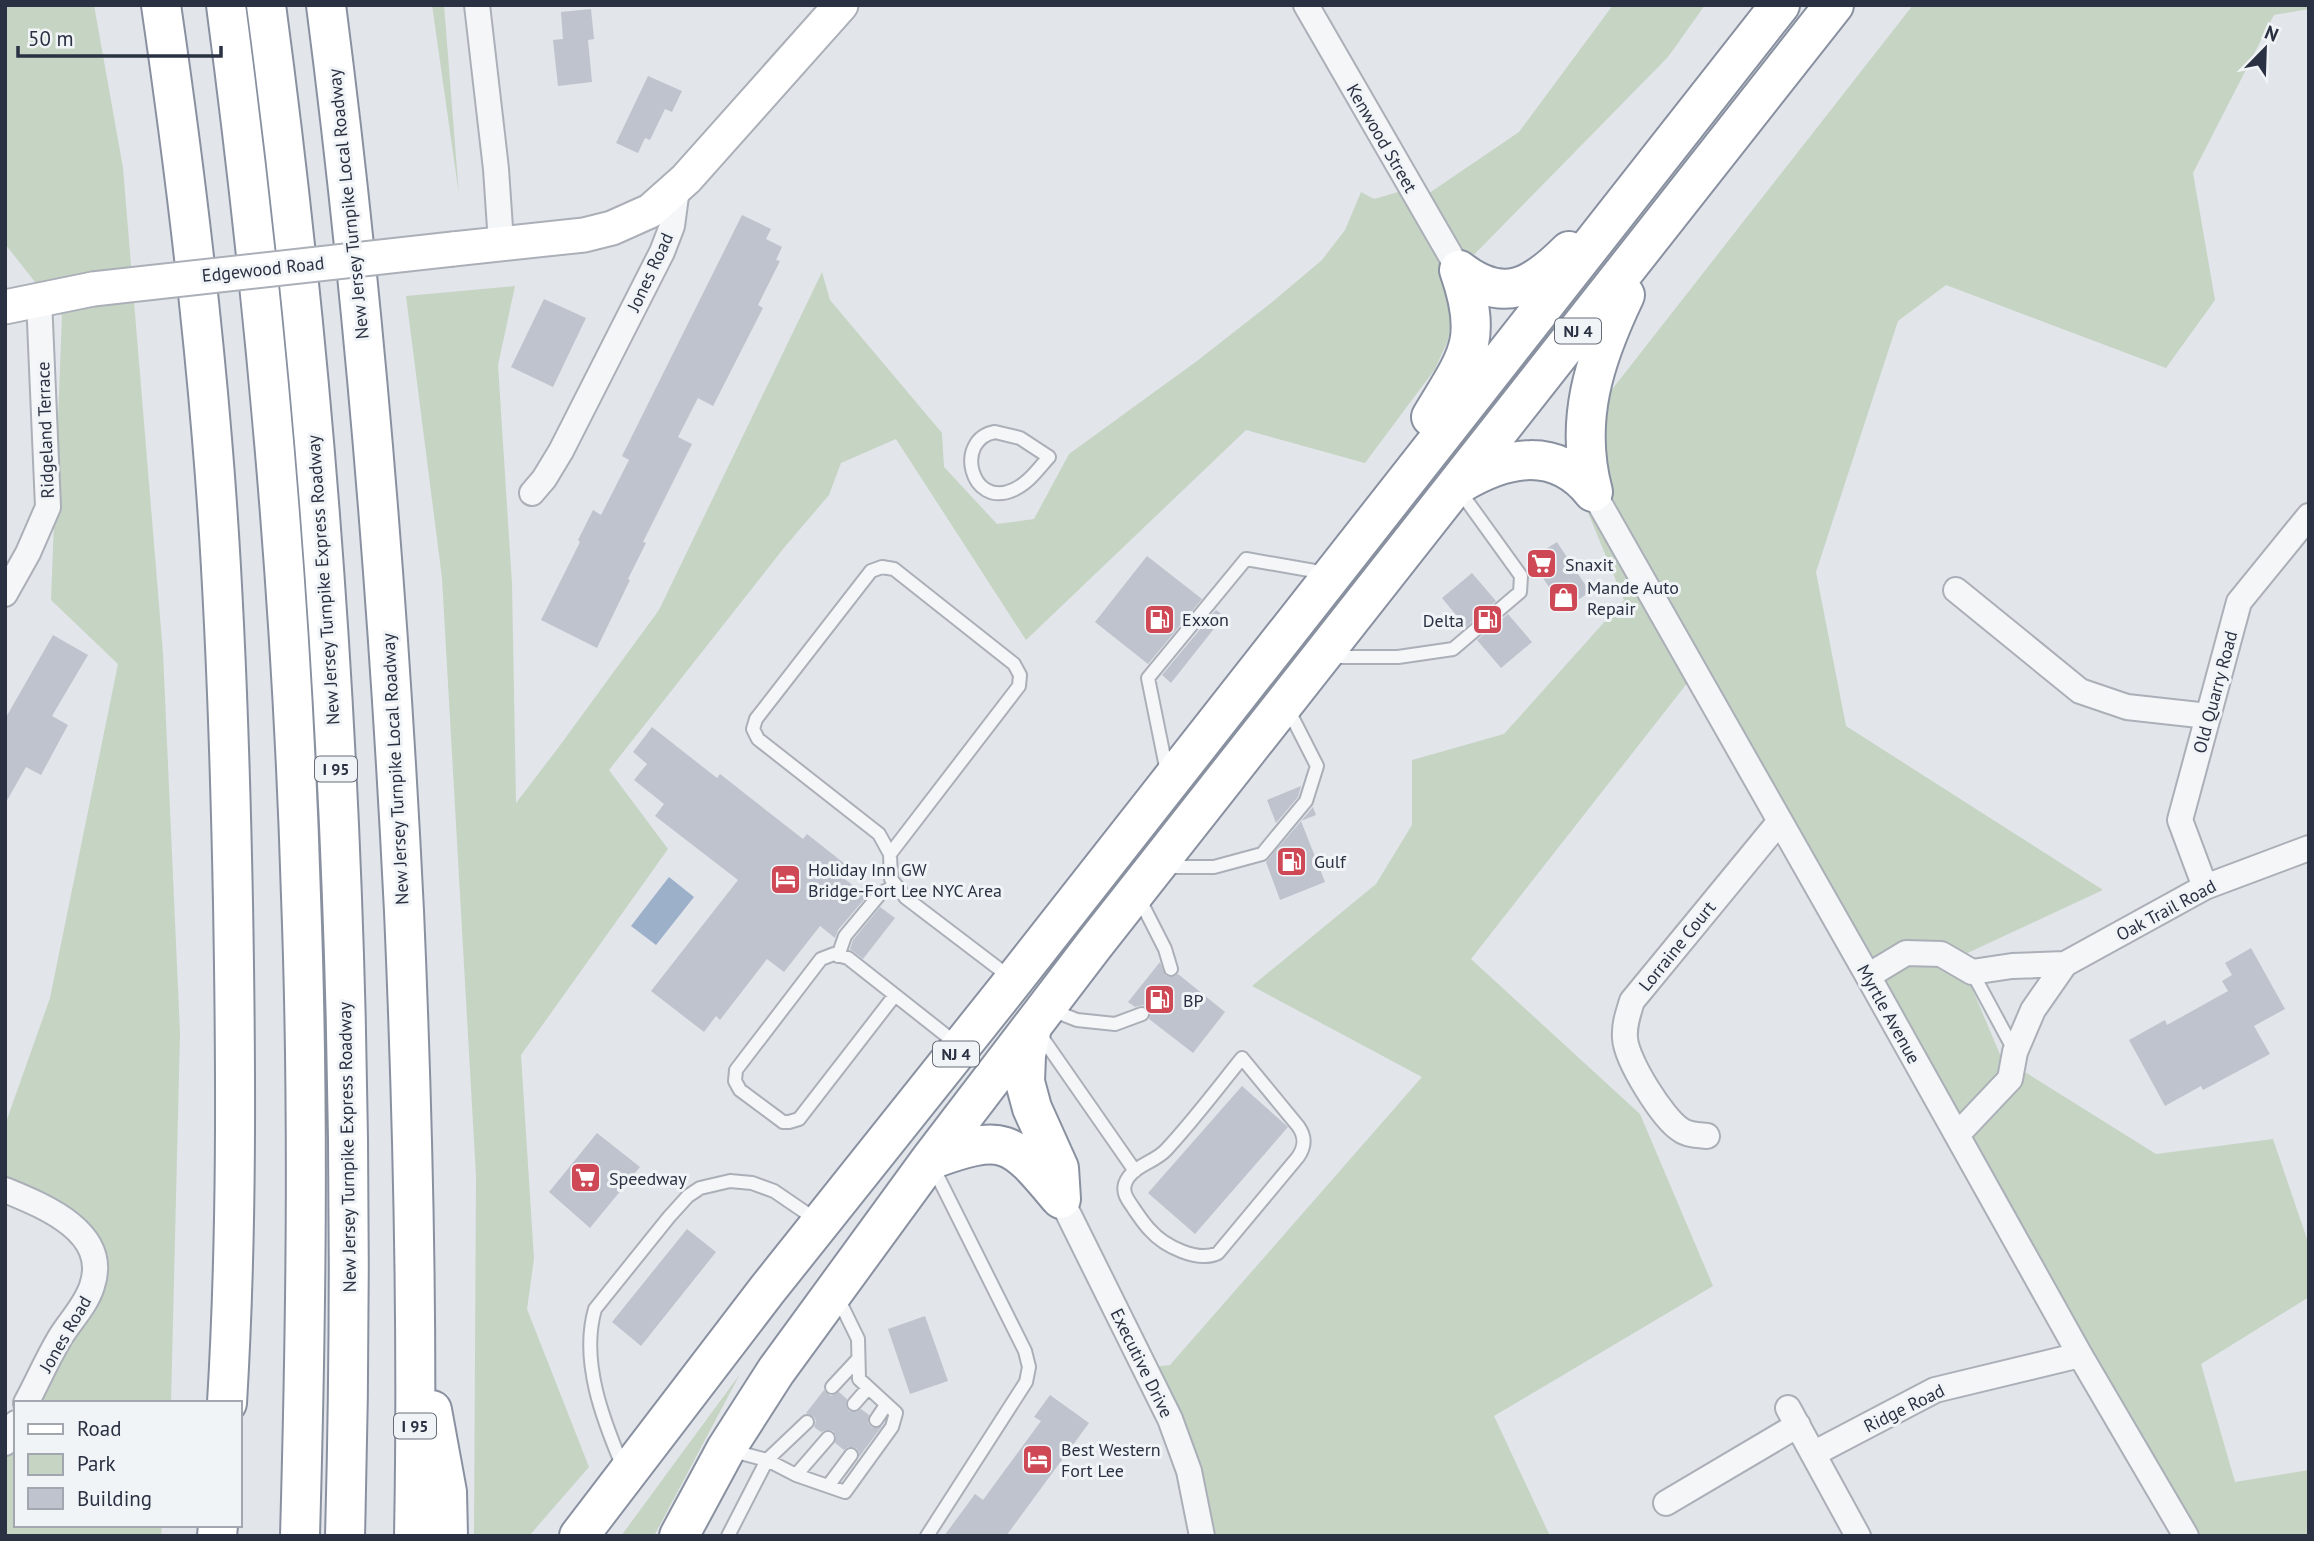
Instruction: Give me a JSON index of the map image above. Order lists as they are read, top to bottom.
{
  "streets": {
    "highway": [
      "New Jersey Turnpike Local Roadway",
      "NJ 4",
      "New Jersey Turnpike Express Roadway",
      "I 95"
    ],
    "street": [
      "Kenwood Street",
      "Edgewood Road",
      "Jones Road",
      "Ridgeland Terrace",
      "Old Quarry Road",
      "Oak Trail Road",
      "Lorraine Court",
      "Myrtle Avenue",
      "Executive Drive",
      "Ridge Road"
    ]
  },
  "crossings": [
    ["Edgewood Road", "Jones Road"],
    ["Edgewood Road", "Ridgeland Terrace"],
    ["Old Quarry Road", "Oak Trail Road"],
    ["Lorraine Court", "Myrtle Avenue"],
    ["Myrtle Avenue", "Ridge Road"]
  ],
  "places": {
    "supermarket": ["Snaxit", "Speedway"],
    "shop": ["Mande Auto Repair"],
    "fuel station": [
      "Exxon",
      "Delta",
      "Gulf",
      "BP"
    ],
    "hotel": ["Holiday Inn GW Bridge-Fort Lee NYC Area", "Best Western Fort Lee"]
  },
  "legend": ["Road", "Park", "Building"],
  "scale_bar": "50 m",
  "north": "top right"
}
